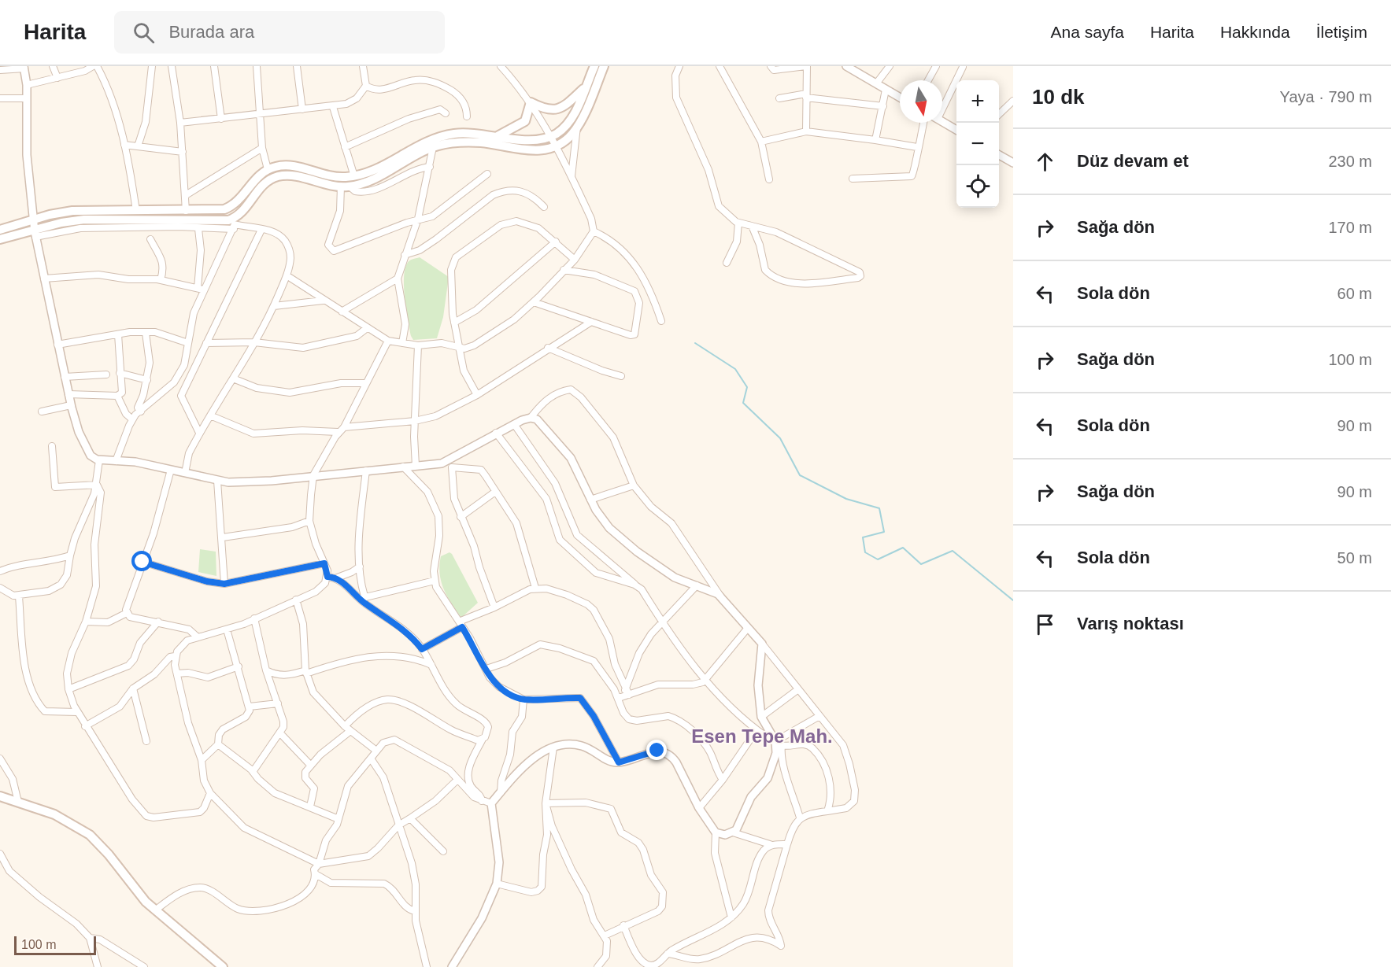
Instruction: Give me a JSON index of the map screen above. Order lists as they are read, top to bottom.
{
  "districts": ["Esen Tepe Mah."],
  "scale_bar": "100 m",
  "north": "bottom",
  "page": {
    "header": "Harita",
    "search": "Burada ara",
    "nav": [
      "Ana sayfa",
      "Harita",
      "Hakkında",
      "İletişim"
    ],
    "heading": ["10 dk", "Yaya · 790 m"],
    "map_buttons": ["+", "−"],
    "list": [
      ["Düz devam et", "230 m"],
      ["Sağa dön", "170 m"],
      ["Sola dön", "60 m"],
      ["Sağa dön", "100 m"],
      ["Sola dön", "90 m"],
      ["Sağa dön", "90 m"],
      ["Sola dön", "50 m"],
      "Varış noktası"
    ],
    "scale": "100 m"
  }
}
